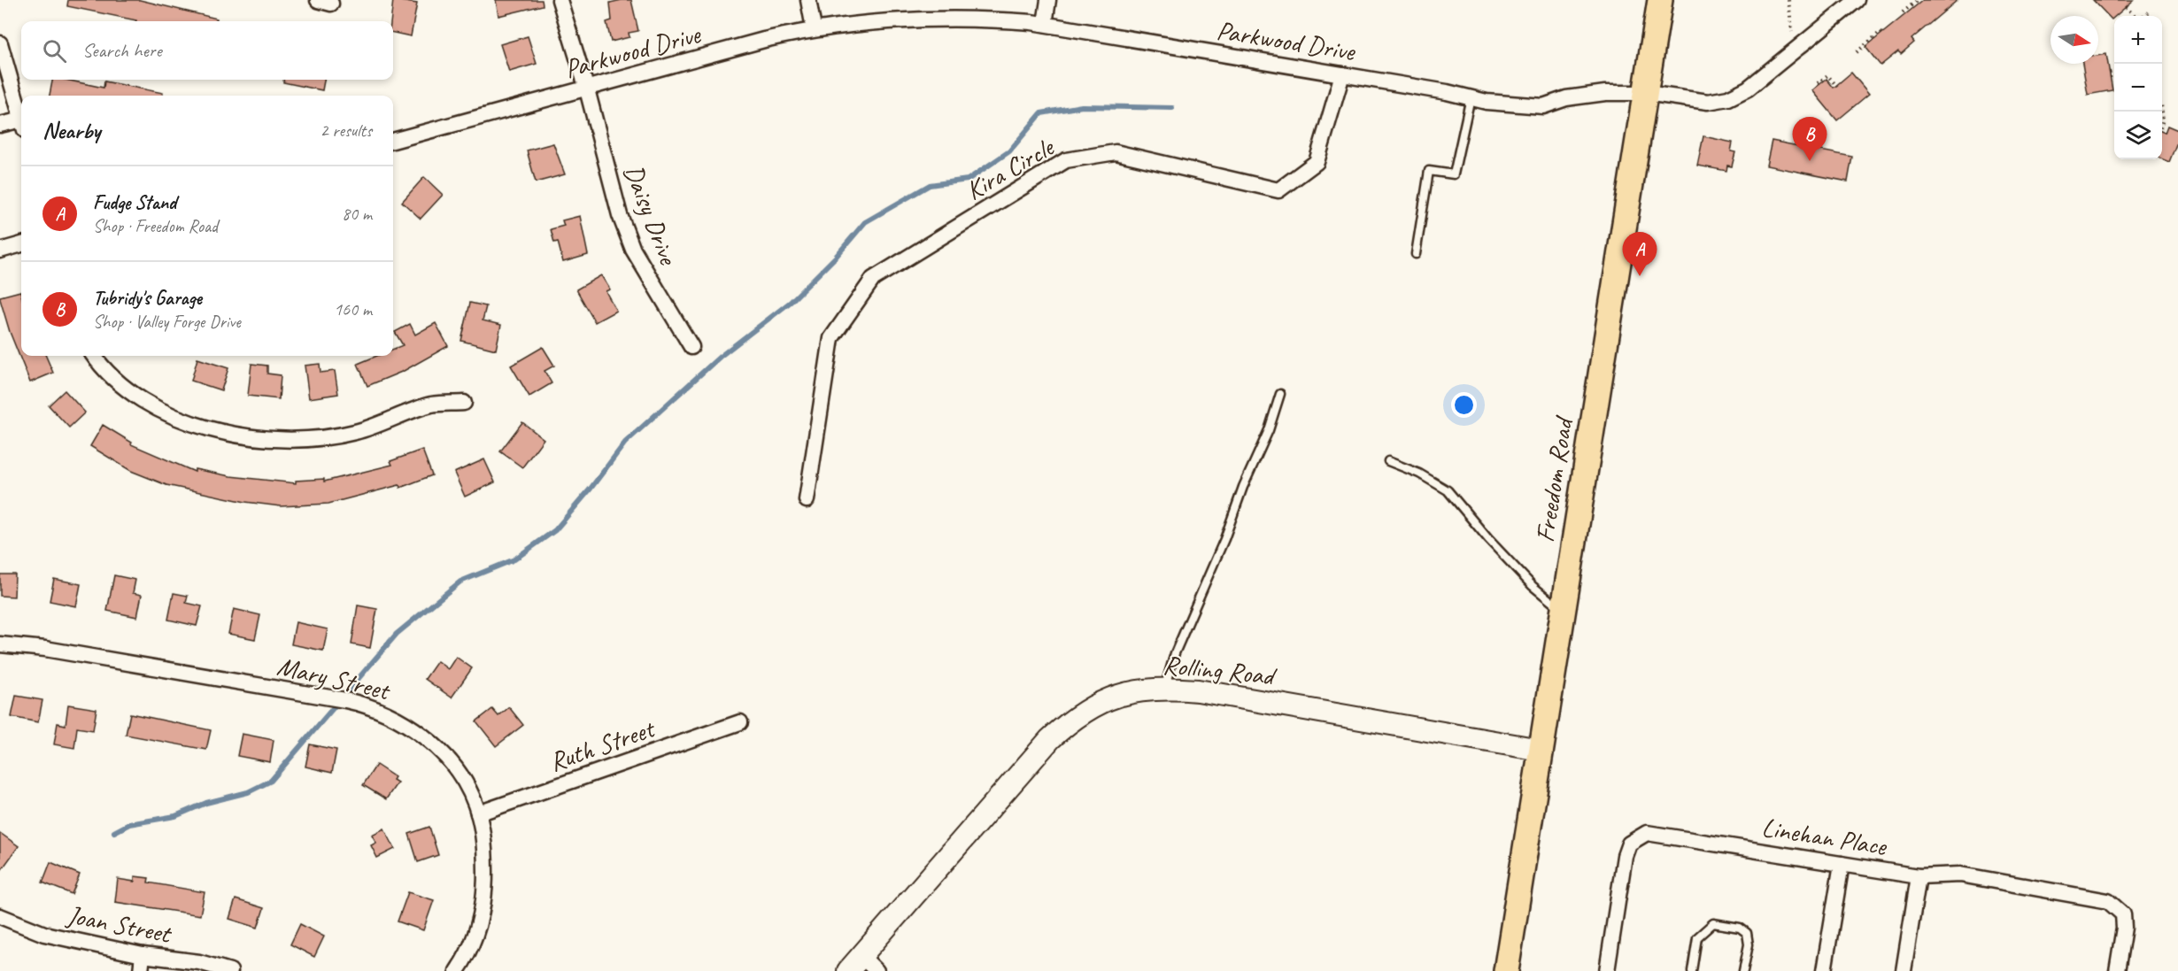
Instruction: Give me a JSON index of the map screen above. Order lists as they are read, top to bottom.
{
  "streets": {
    "main road": ["Freedom Road"],
    "street": [
      "Parkwood Drive",
      "Kira Circle",
      "Daisy Drive",
      "Rolling Road",
      "Mary Street",
      "Ruth Street",
      "Linehan Place",
      "Joan Street"
    ]
  },
  "crossings": [
    ["Parkwood Drive", "Kira Circle"],
    ["Parkwood Drive", "Daisy Drive"],
    ["Parkwood Drive", "Freedom Road"],
    ["Freedom Road", "Rolling Road"],
    ["Mary Street", "Ruth Street"]
  ],
  "north": "right",
  "page": {
    "map_buttons": ["+", "−"],
    "search": "Search here",
    "heading": ["Nearby", "2 results"],
    "pins": ["B", "A"],
    "list": [
      {
        "mark": "A",
        "name": "Fudge Stand",
        "note": "Shop · Freedom Road",
        "value": "80 m"
      },
      {
        "mark": "B",
        "name": "Tubridy's Garage",
        "note": "Shop · Valley Forge Drive",
        "value": "160 m"
      }
    ]
  }
}
